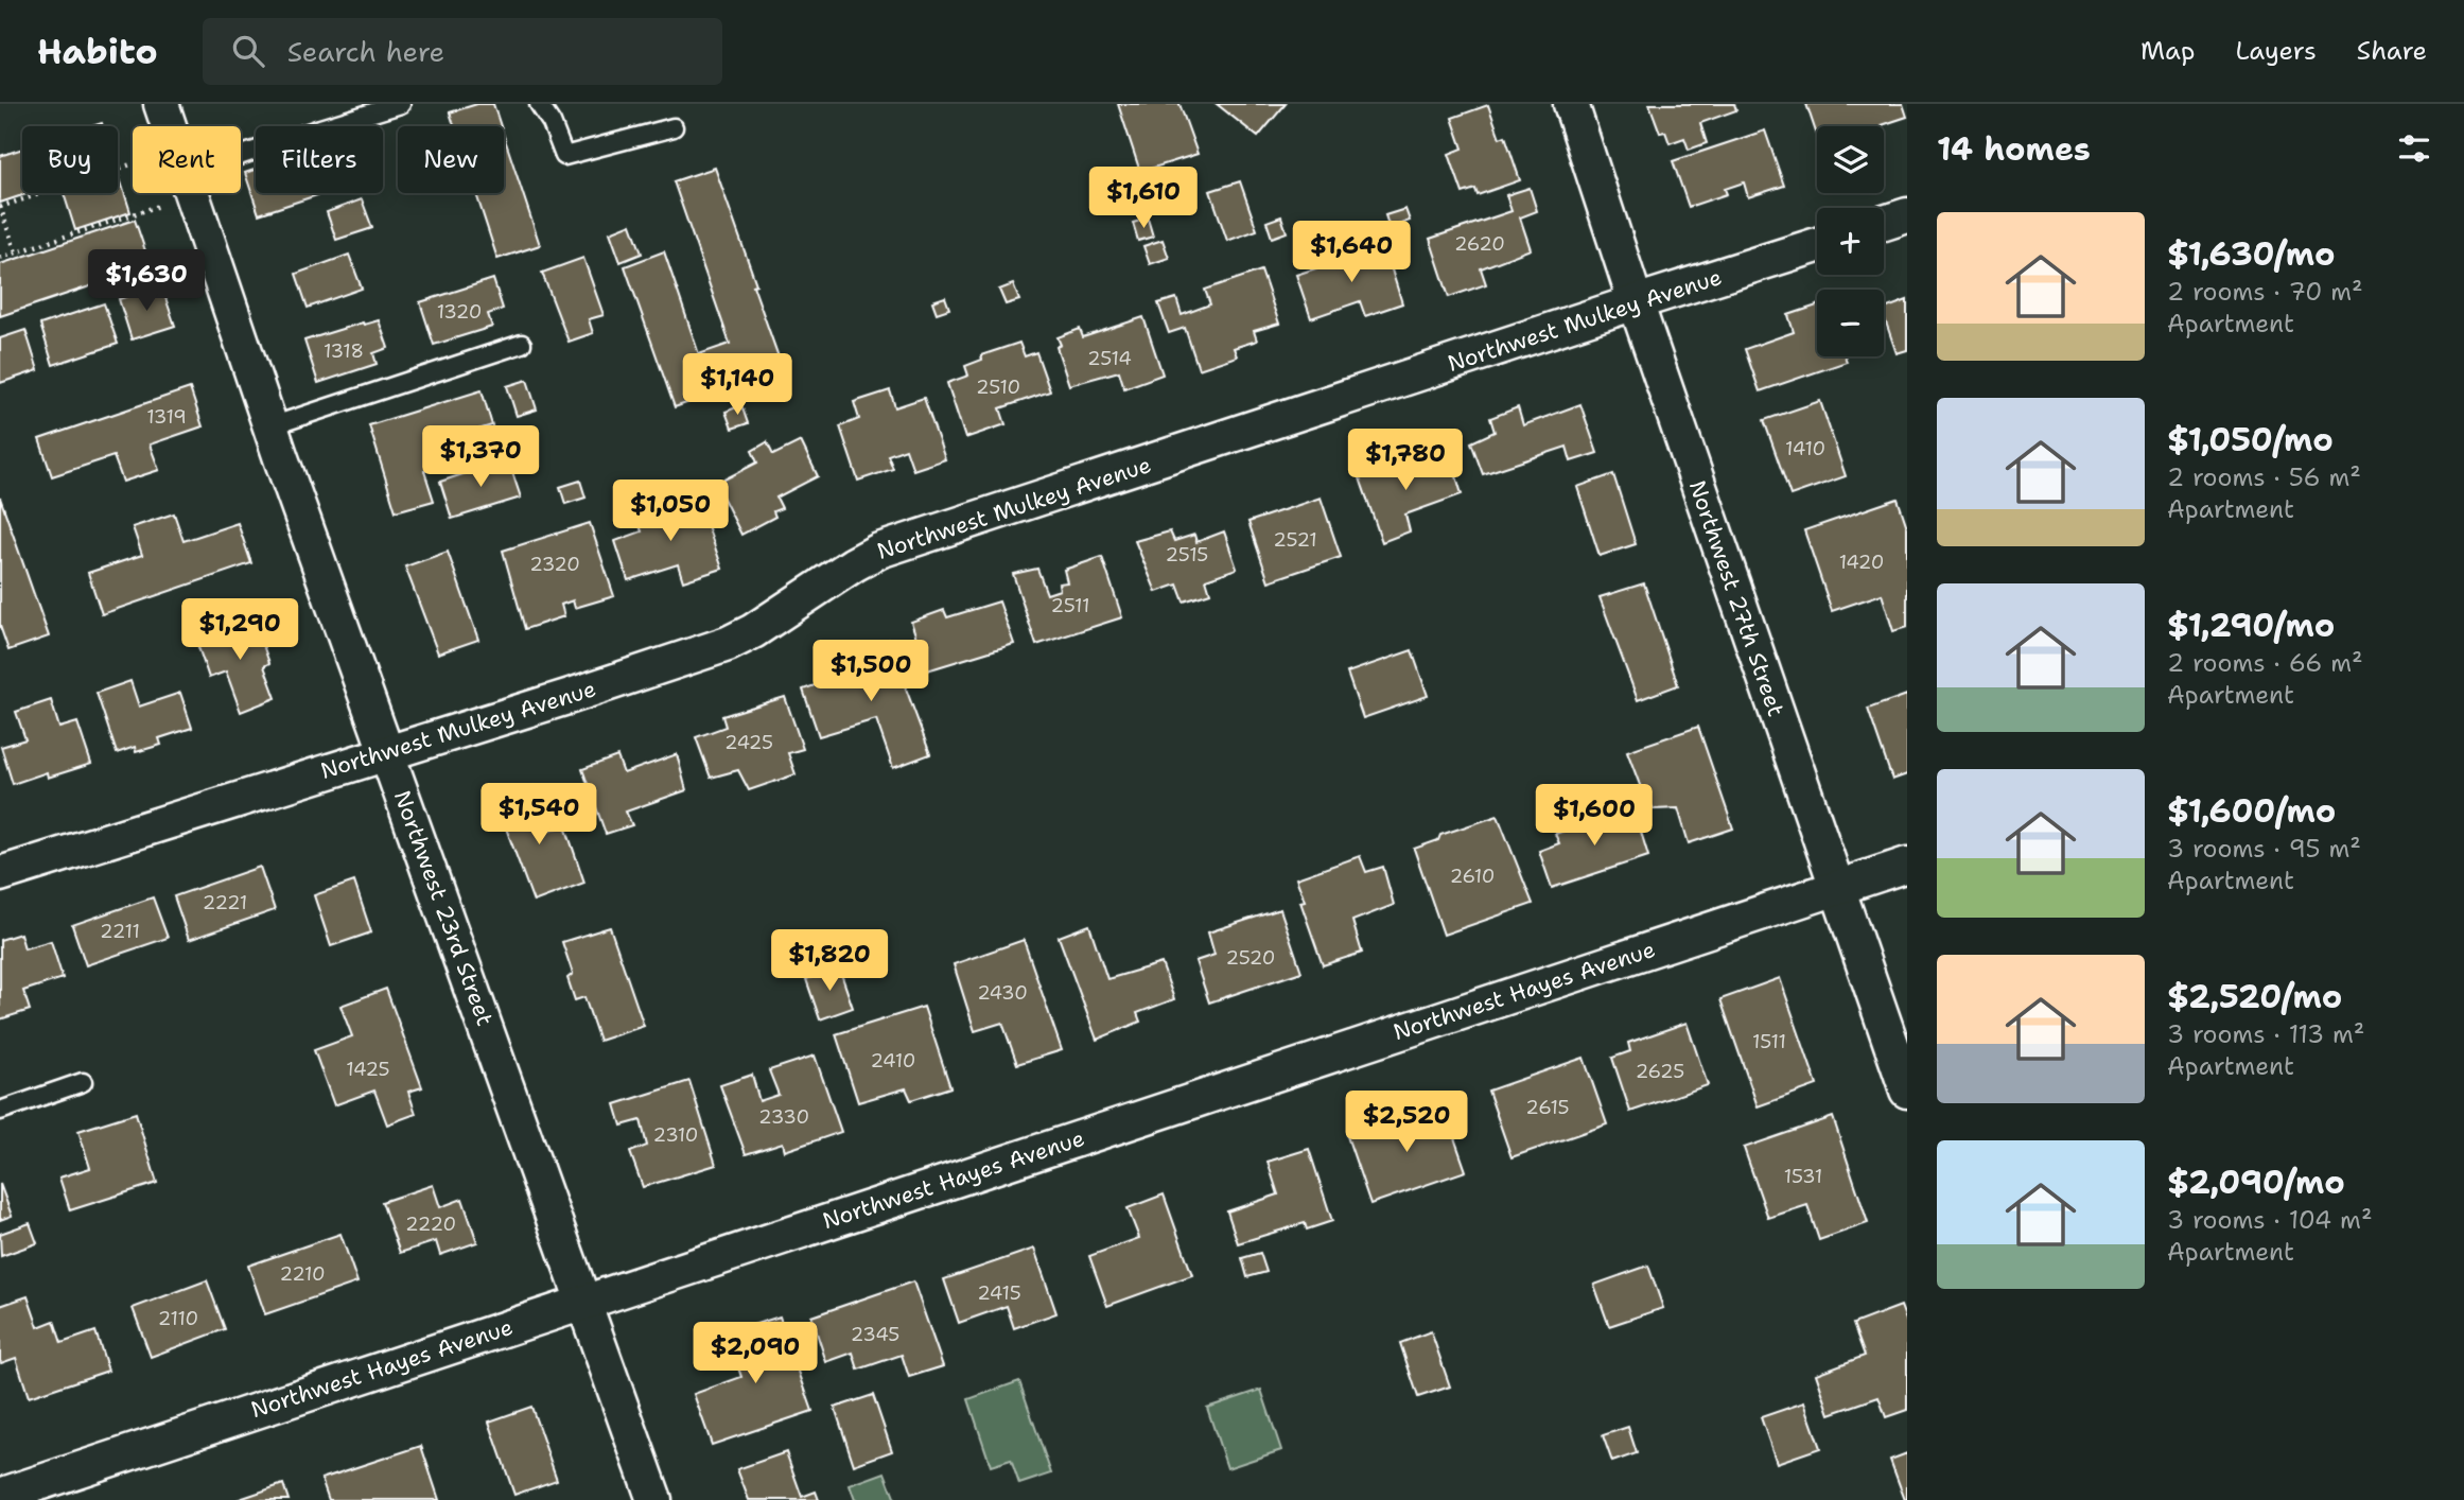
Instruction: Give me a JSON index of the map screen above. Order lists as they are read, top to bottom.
{
  "streets": {
    "street": [
      "Northwest Mulkey Avenue",
      "Northwest 27th Street",
      "Northwest 23rd Street",
      "Northwest Hayes Avenue"
    ]
  },
  "crossings": [
    ["Northwest Mulkey Avenue", "Northwest 27th Street"],
    ["Northwest Mulkey Avenue", "Northwest 23rd Street"],
    ["Northwest 27th Street", "Northwest Hayes Avenue"],
    ["Northwest 23rd Street", "Northwest Hayes Avenue"]
  ],
  "house_numbers": [
    "2620",
    "1320",
    "1318",
    "2514",
    "2510",
    "1319",
    "1410",
    "2521",
    "2515",
    "1420",
    "2320",
    "2511",
    "2425",
    "2610",
    "2221",
    "2211",
    "2520",
    "2430",
    "1511",
    "2410",
    "1425",
    "2625",
    "2615",
    "2330",
    "2310",
    "1531",
    "2220",
    "2210",
    "2415",
    "2110",
    "2345"
  ],
  "page": {
    "header": "Habito",
    "search": "Search here",
    "nav": ["Map", "Layers", "Share"],
    "heading": "14 homes",
    "map_buttons": ["+", "−"],
    "chip": [
      "Buy",
      "Rent",
      "Filters",
      "New"
    ],
    "price": [
      "$1,610",
      "$1,640",
      "$1,630",
      "$1,140",
      "$1,370",
      "$1,780",
      "$1,050",
      "$1,290",
      "$1,500",
      "$1,540",
      "$1,600",
      "$1,820",
      "$2,520",
      "$2,090"
    ],
    "list": [
      {
        "name": "$1,630/mo",
        "note": "2 rooms · 70 m² · Apartment"
      },
      {
        "name": "$1,050/mo",
        "note": "2 rooms · 56 m² · Apartment"
      },
      {
        "name": "$1,290/mo",
        "note": "2 rooms · 66 m² · Apartment"
      },
      {
        "name": "$1,600/mo",
        "note": "3 rooms · 95 m² · Apartment"
      },
      {
        "name": "$2,520/mo",
        "note": "3 rooms · 113 m² · Apartment"
      },
      {
        "name": "$2,090/mo",
        "note": "3 rooms · 104 m² · Apartment"
      }
    ]
  }
}
